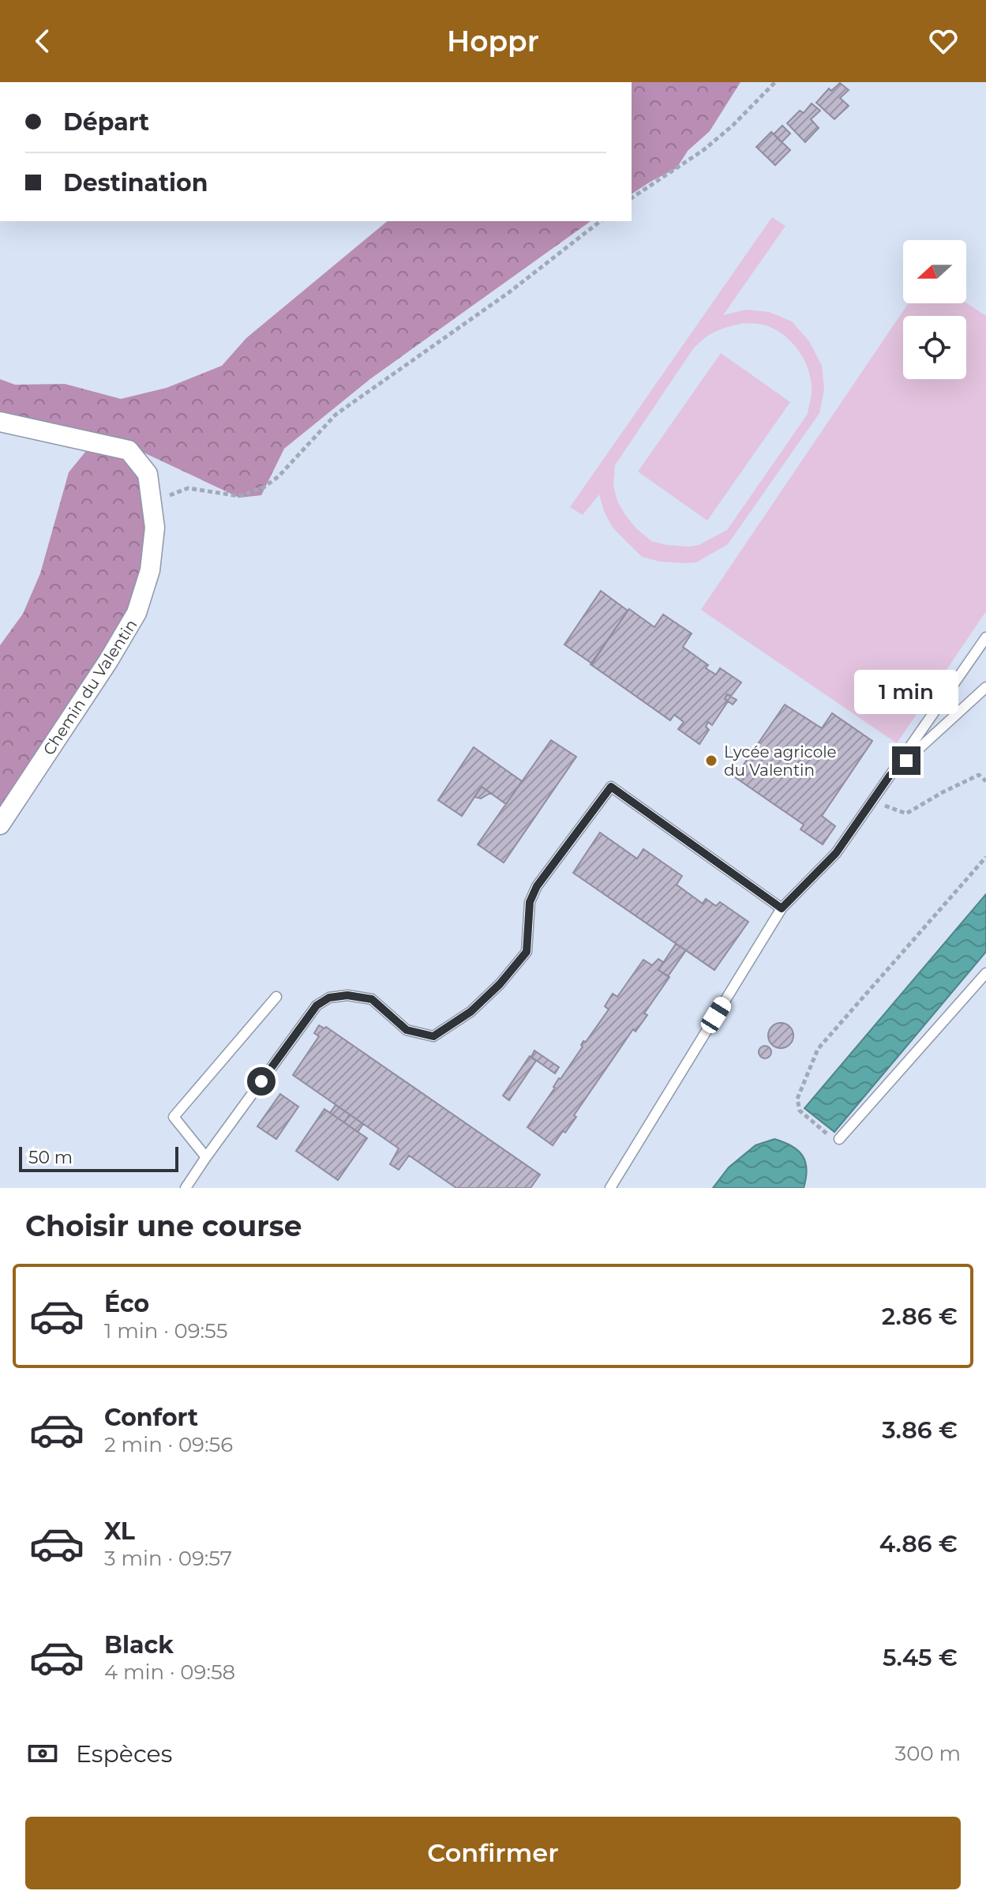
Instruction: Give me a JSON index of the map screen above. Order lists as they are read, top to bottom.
{
  "streets": {
    "street": ["Chemin du Valentin"]
  },
  "places": ["Lycée agricole du Valentin"],
  "scale_bar": "50 m",
  "north": "left",
  "page": {
    "header": "Hoppr",
    "banner": ["Départ", "Destination"],
    "bubble": "1 min",
    "scale": "50 m",
    "heading": "Choisir une course",
    "list": [
      {
        "name": "Éco",
        "note": "1 min · 09:55",
        "value": "2.86 €"
      },
      {
        "name": "Confort",
        "note": "2 min · 09:56",
        "value": "3.86 €"
      },
      {
        "name": "XL",
        "note": "3 min · 09:57",
        "value": "4.86 €"
      },
      {
        "name": "Black",
        "note": "4 min · 09:58",
        "value": "5.45 €"
      }
    ],
    "pay": ["Espèces", "300 m"],
    "buttons": "Confirmer"
  }
}
